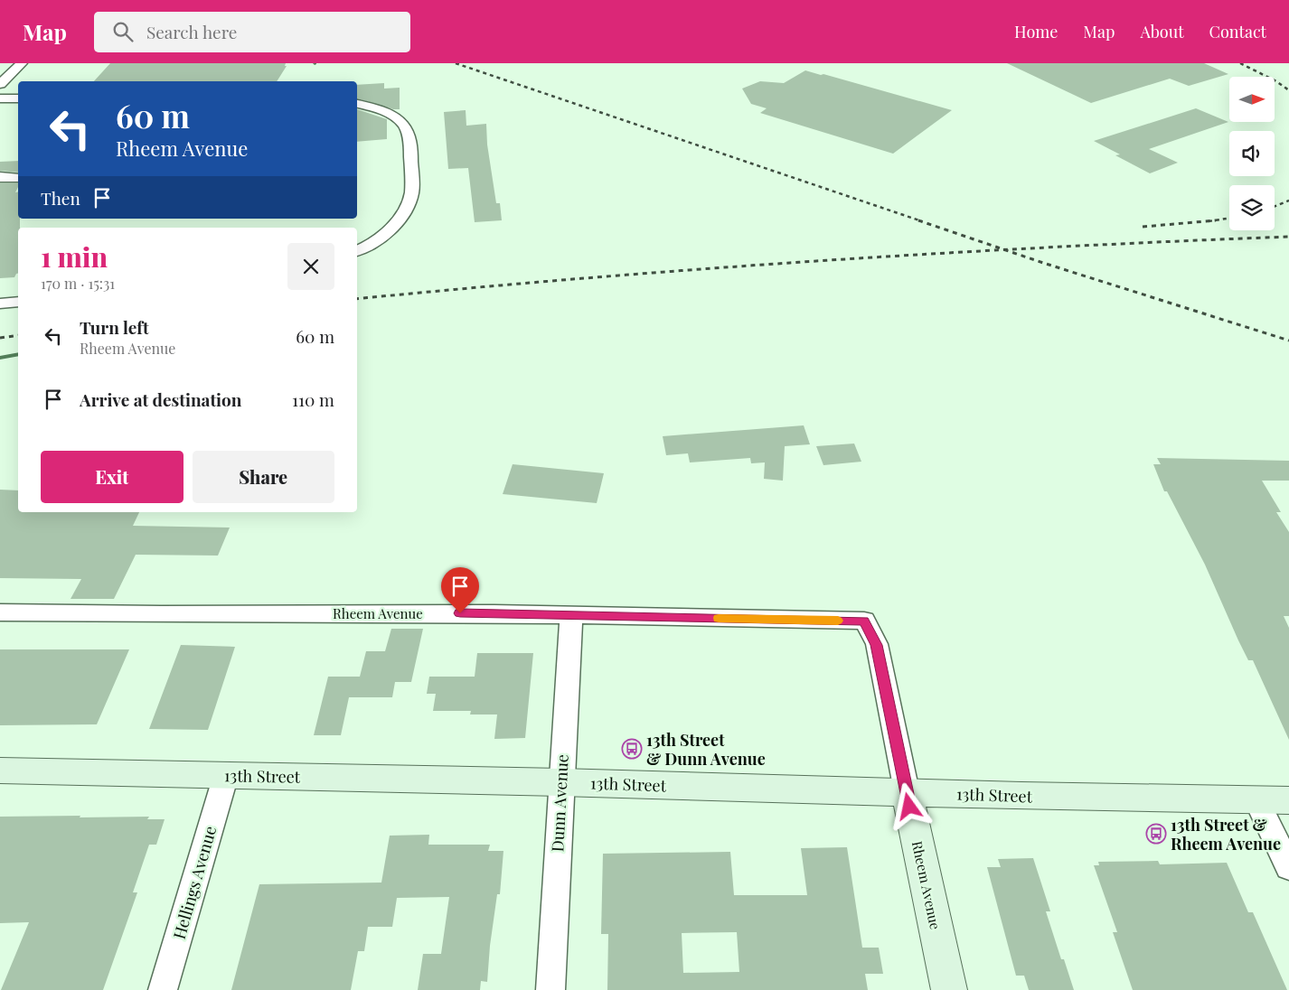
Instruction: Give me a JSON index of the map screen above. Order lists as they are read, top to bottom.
{
  "streets": {
    "main road": ["Rheem Avenue", "13th Street"],
    "street": ["Dunn Avenue", "Hellings Avenue"]
  },
  "crossings": [
    ["Rheem Avenue", "13th Street"],
    ["Rheem Avenue", "Dunn Avenue"],
    ["13th Street", "Dunn Avenue"],
    ["13th Street", "Hellings Avenue"]
  ],
  "places": {
    "bus stop": ["13th Street & Dunn Avenue", "13th Street & Rheem Avenue"]
  },
  "north": "right",
  "page": {
    "header": "Map",
    "search": "Search here",
    "nav": [
      "Home",
      "Map",
      "About",
      "Contact"
    ],
    "turn": ["60 m", "Rheem Avenue"],
    "then": "Then",
    "heading": ["1 min", "170 m · 15:31"],
    "list": [
      {
        "name": "Turn left",
        "note": "Rheem Avenue",
        "value": "60 m"
      },
      {
        "name": "Arrive at destination",
        "value": "110 m"
      }
    ],
    "buttons": ["Exit", "Share"]
  }
}
